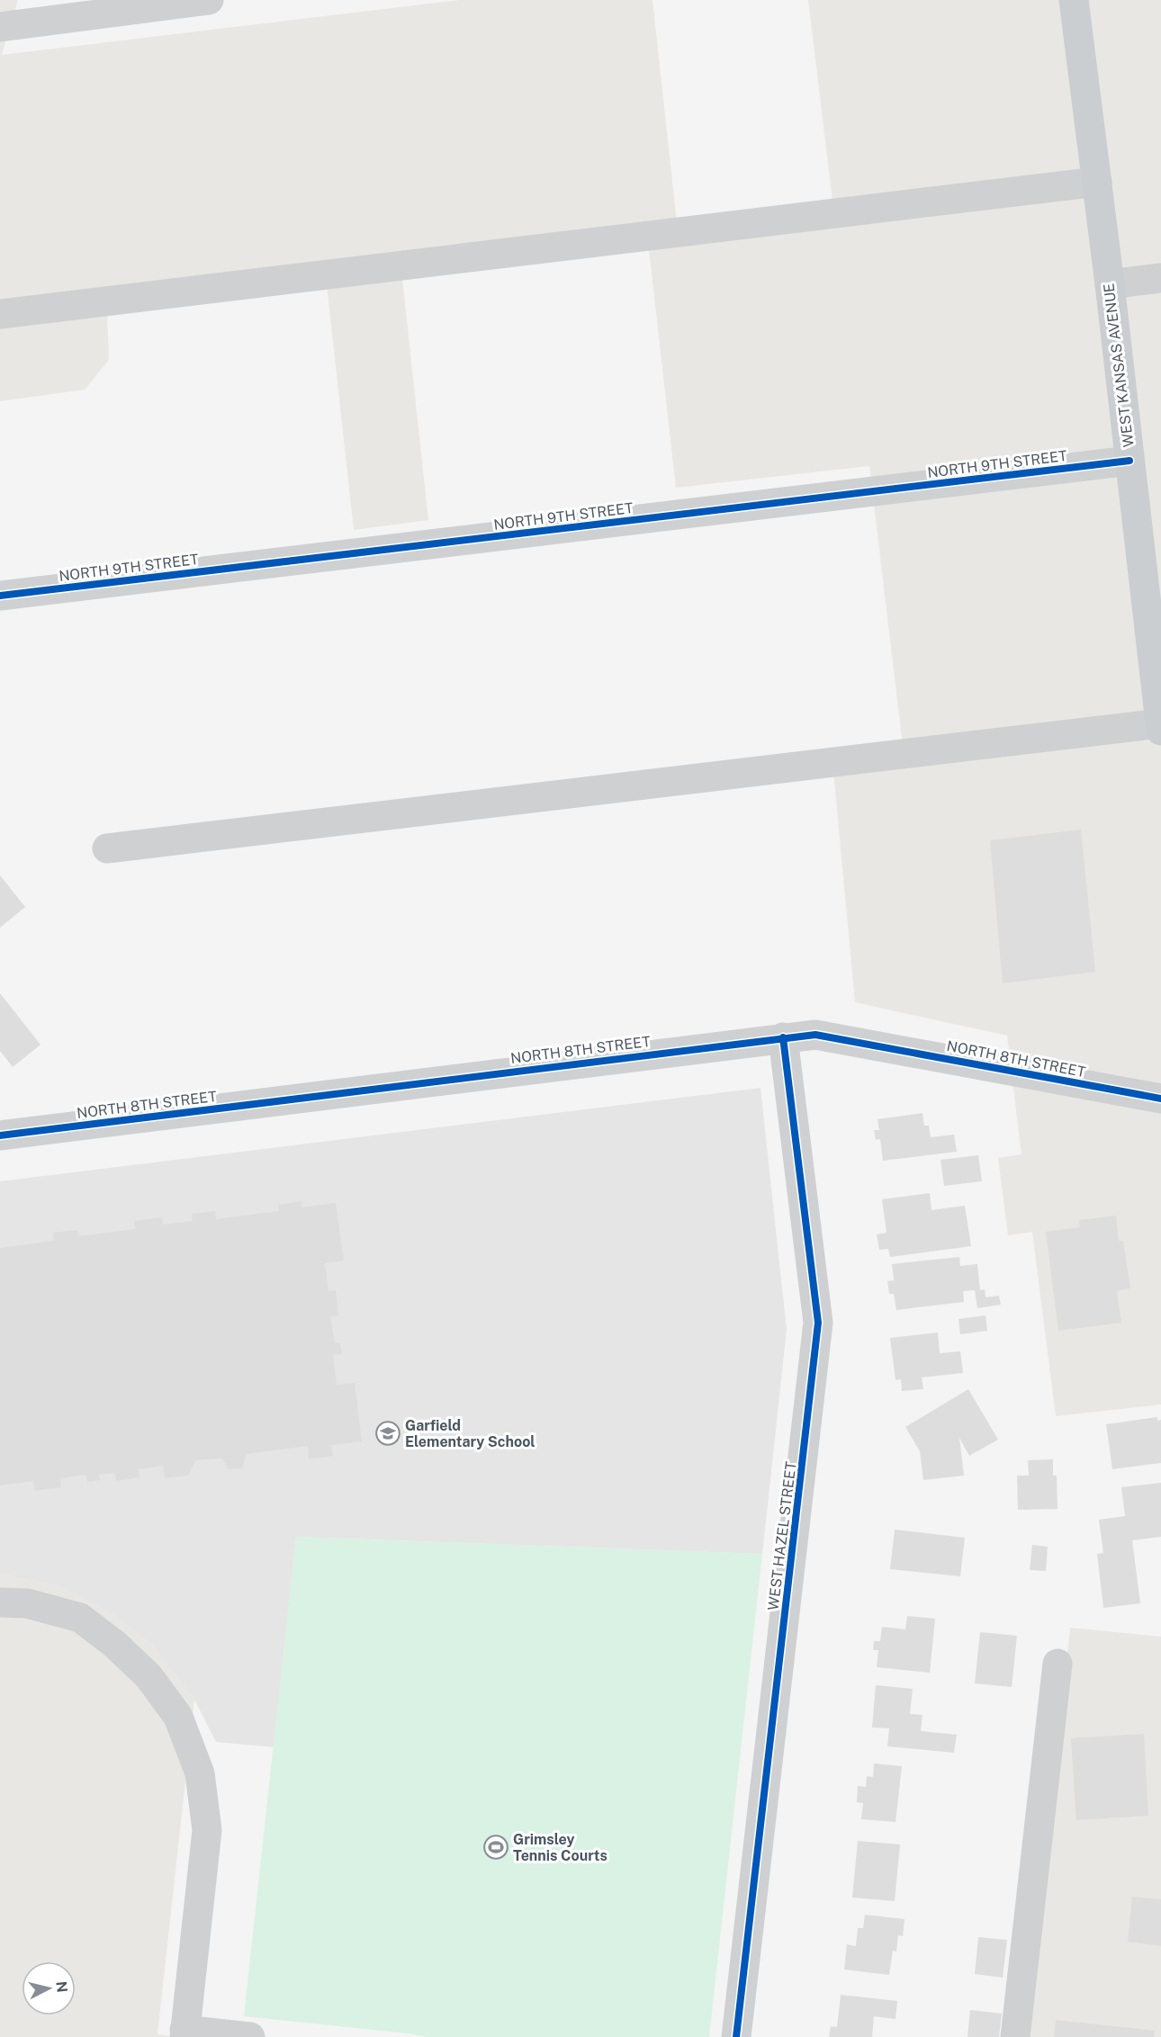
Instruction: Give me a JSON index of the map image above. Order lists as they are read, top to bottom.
{
  "streets": {
    "main road": ["WEST KANSAS AVENUE"],
    "street": ["NORTH 9TH STREET", "NORTH 8TH STREET", "WEST HAZEL STREET"]
  },
  "crossings": [
    ["WEST KANSAS AVENUE", "NORTH 9TH STREET"],
    ["NORTH 8TH STREET", "WEST HAZEL STREET"]
  ],
  "places": {
    "school or university": ["Garfield Elementary School"],
    "sports": ["Grimsley Tennis Courts"]
  },
  "north": "right"
}
